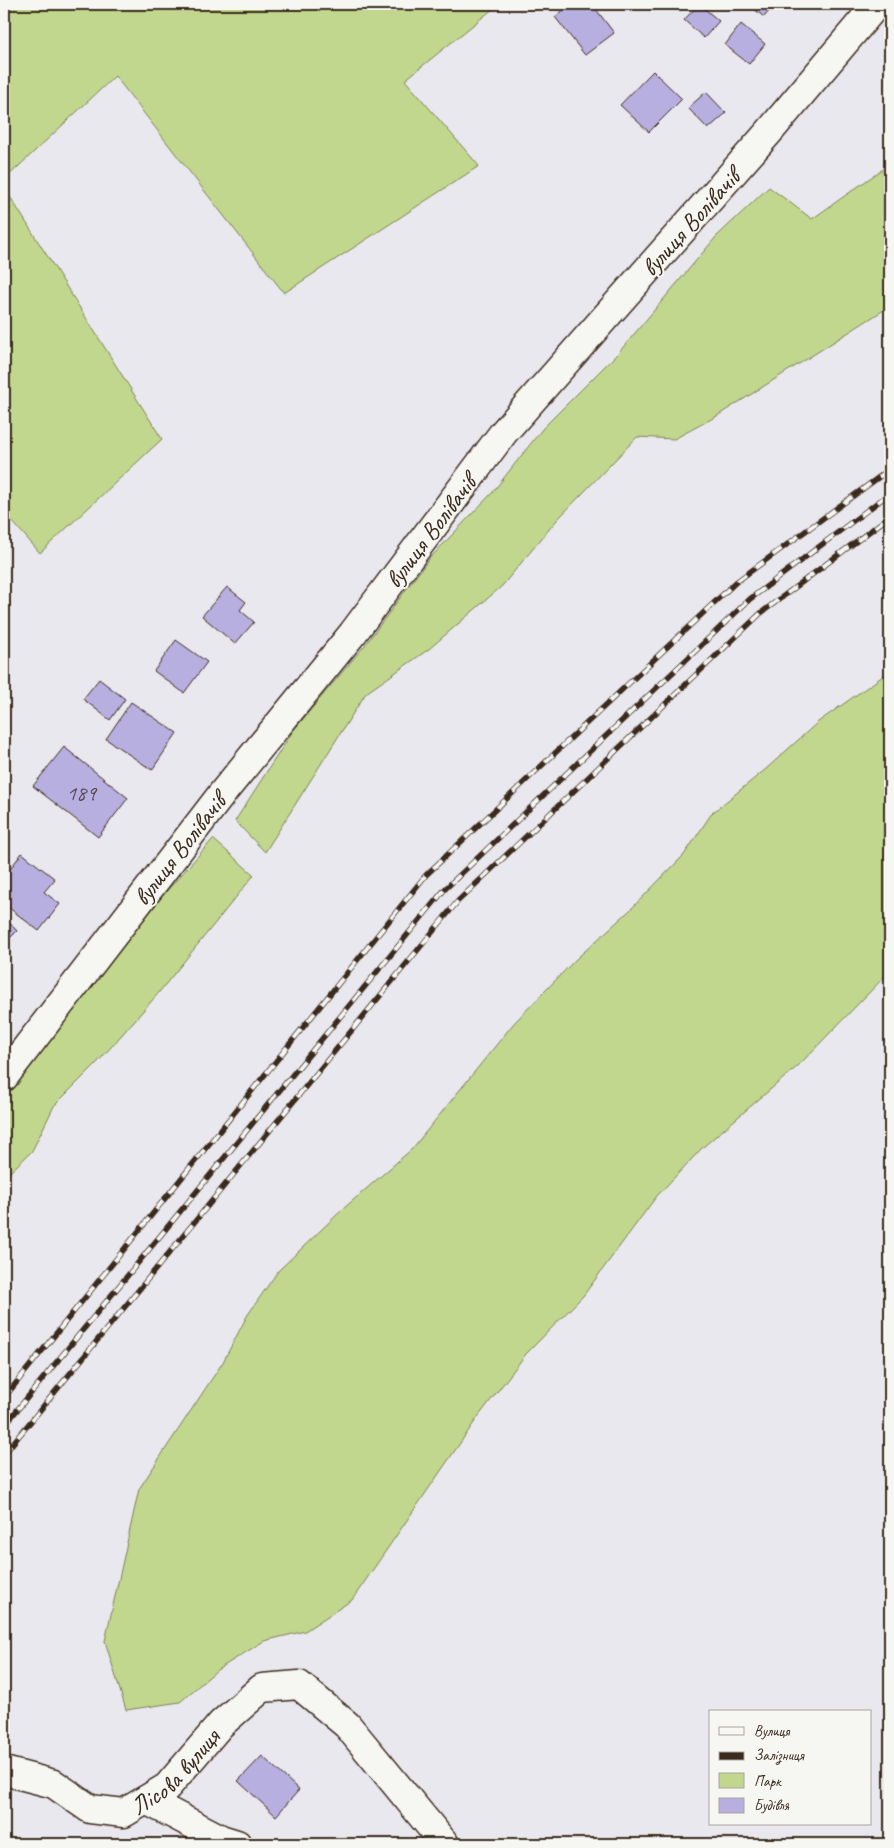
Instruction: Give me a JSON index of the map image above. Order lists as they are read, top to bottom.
{
  "streets": {
    "street": ["вулиця Волівачів", "Лісова вулиця"]
  },
  "house_numbers": ["189"],
  "legend": [
    "Вулиця",
    "Залізниця",
    "Парк",
    "Будівля"
  ]
}
